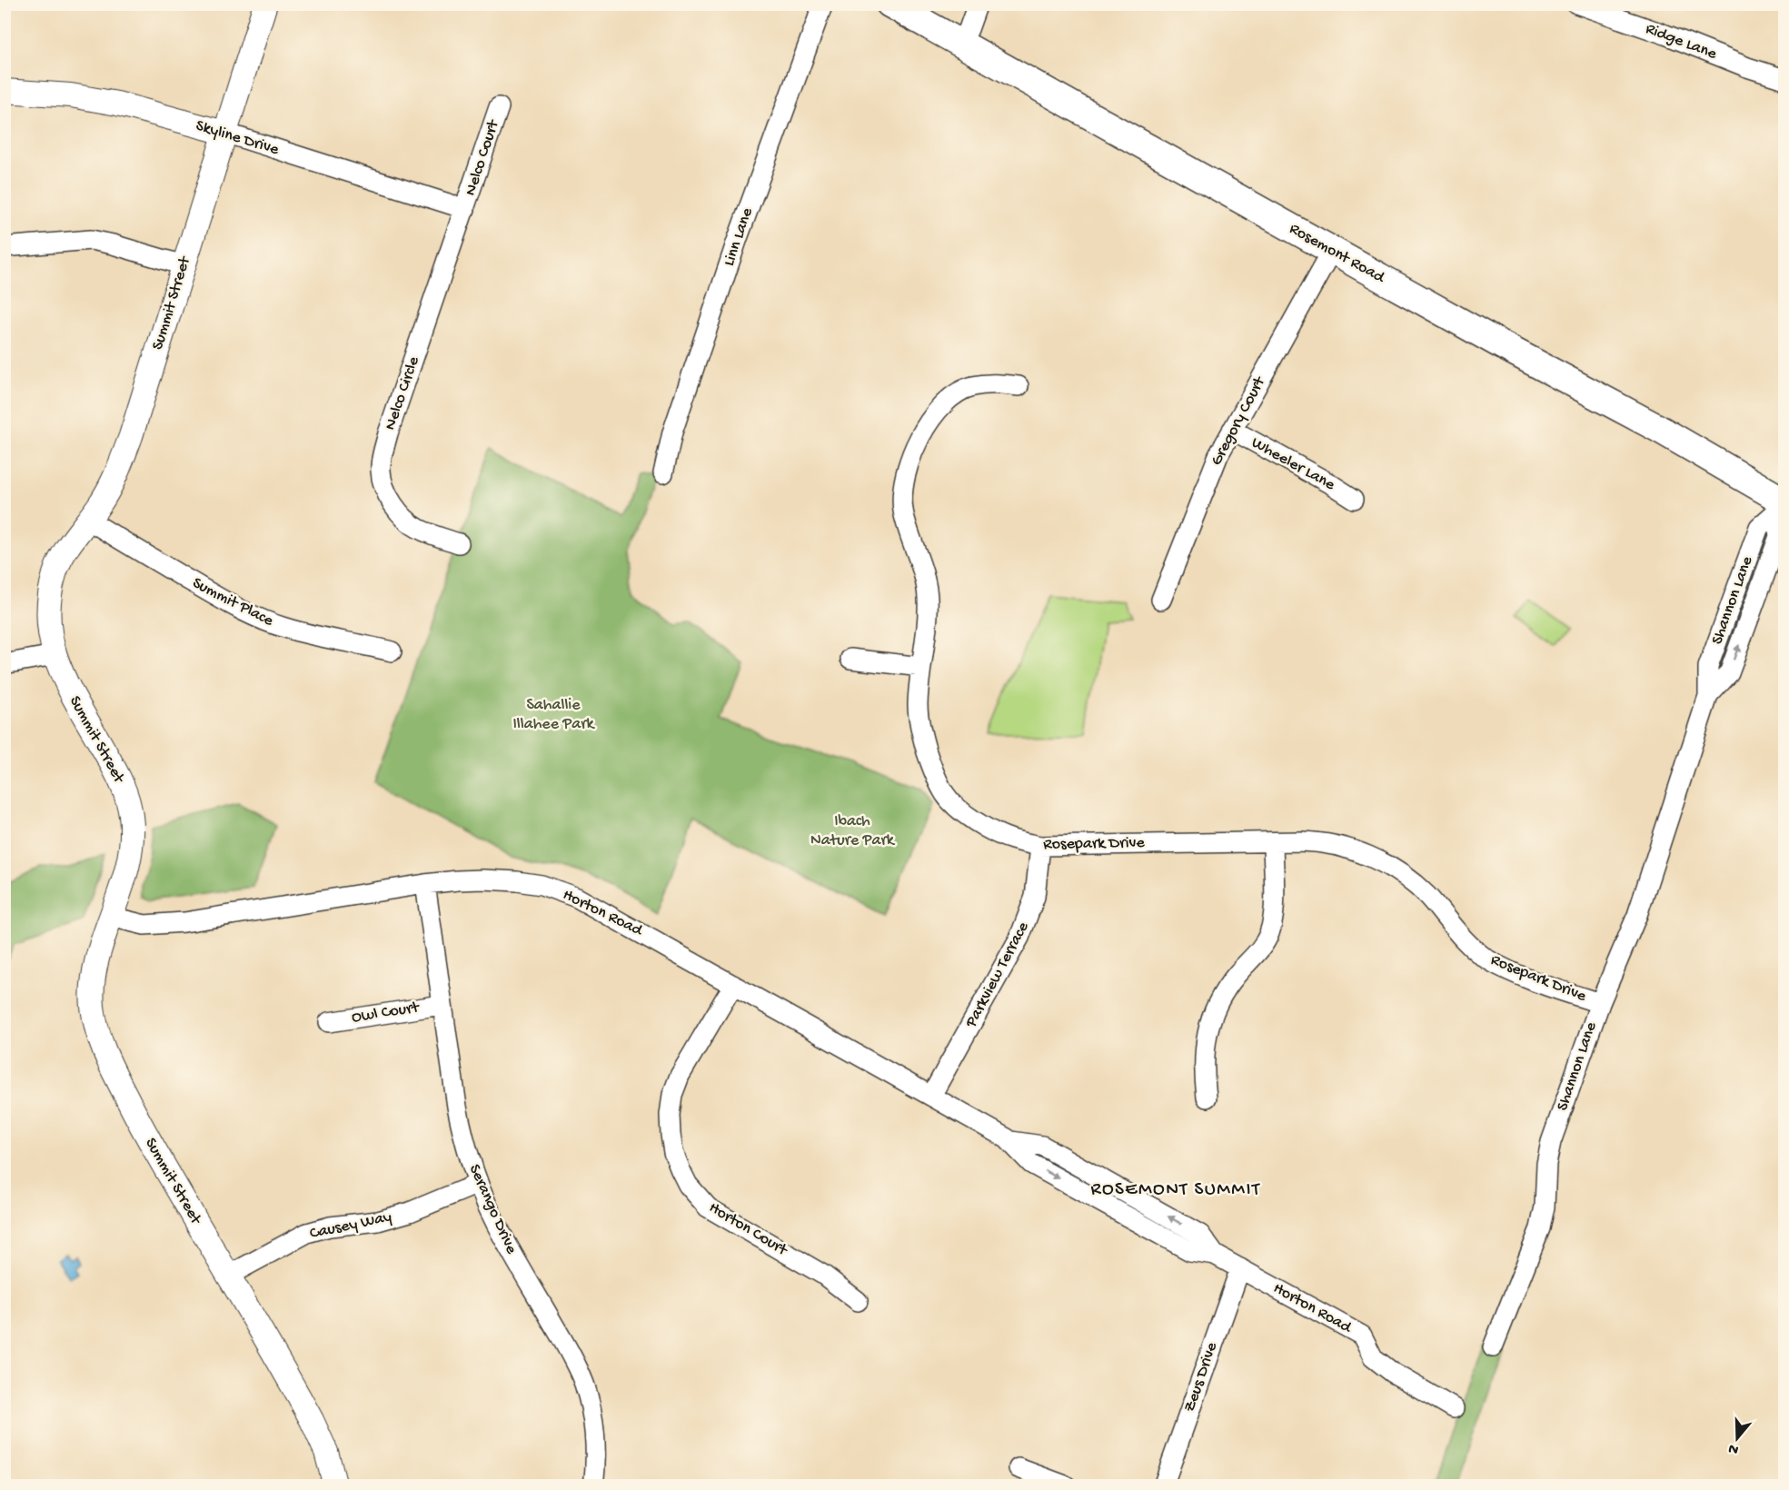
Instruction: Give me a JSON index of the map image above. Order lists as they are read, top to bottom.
{
  "streets": {
    "main road": ["Rosemont Road"],
    "street": [
      "Ridge Lane",
      "Skyline Drive",
      "Nelco Court",
      "Linn Lane",
      "Summit Street",
      "Nelco Circle",
      "Gregory Court",
      "Wheeler Lane",
      "Shannon Lane",
      "Summit Place",
      "Rosepark Drive",
      "Horton Road",
      "Parkview Terrace",
      "Owl Court",
      "Serango Drive",
      "Causey Way",
      "Horton Court",
      "Zeus Drive"
    ]
  },
  "crossings": [
    ["Skyline Drive", "Nelco Court"],
    ["Skyline Drive", "Summit Street"],
    ["Skyline Drive", "Nelco Circle"],
    ["Nelco Court", "Nelco Circle"],
    ["Rosemont Road", "Gregory Court"],
    ["Rosemont Road", "Shannon Lane"],
    ["Summit Street", "Summit Place"],
    ["Summit Street", "Horton Road"],
    ["Summit Street", "Causey Way"],
    ["Gregory Court", "Wheeler Lane"],
    ["Shannon Lane", "Rosepark Drive"],
    ["Rosepark Drive", "Parkview Terrace"],
    ["Horton Road", "Parkview Terrace"],
    ["Horton Road", "Serango Drive"],
    ["Horton Road", "Horton Court"],
    ["Horton Road", "Zeus Drive"],
    ["Owl Court", "Serango Drive"],
    ["Serango Drive", "Causey Way"]
  ],
  "districts": ["ROSEMONT SUMMIT"],
  "parks": ["Sahallie Illahee Park", "Ibach Nature Park"],
  "north": "bottom"
}
